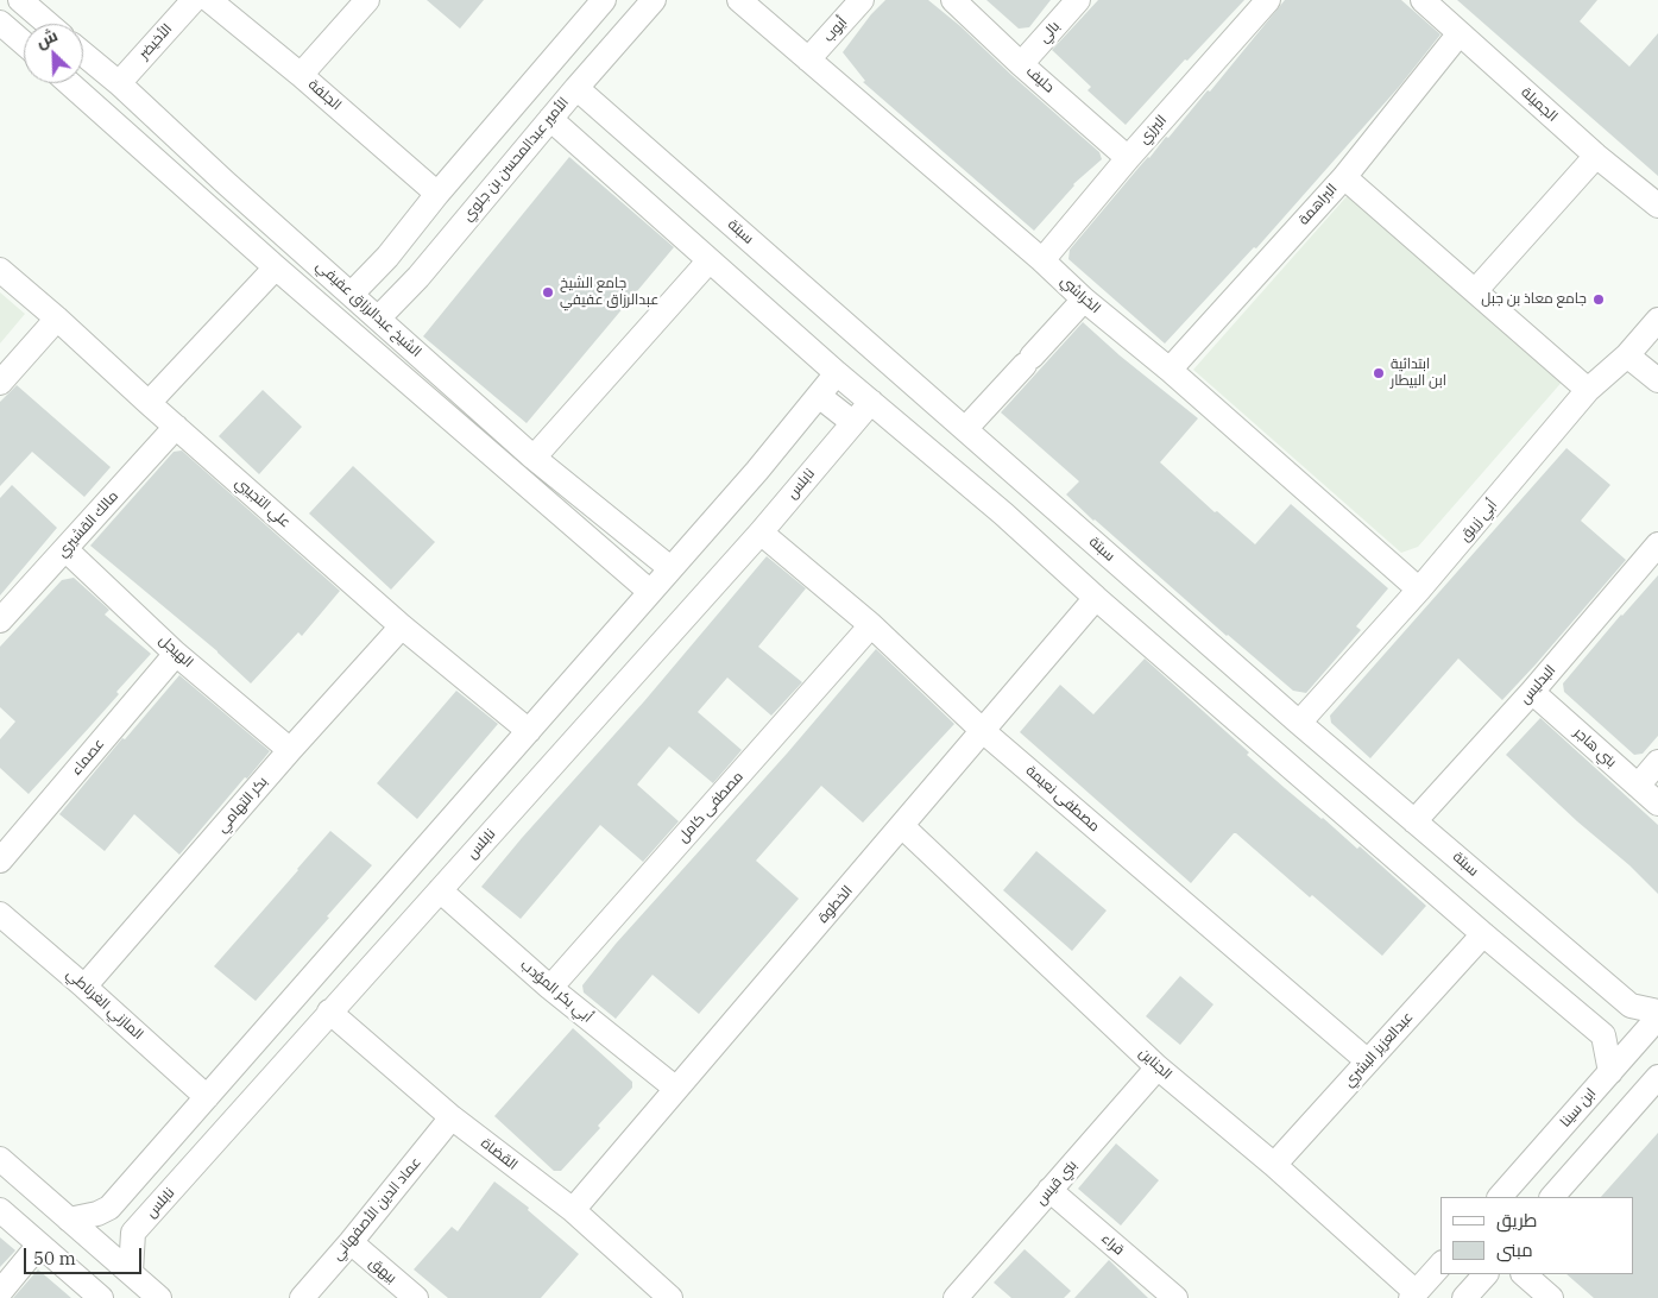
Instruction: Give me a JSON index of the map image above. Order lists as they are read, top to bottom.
{
  "streets": {
    "street": [
      "أيوب",
      "بالي",
      "الأخيضر",
      "حليف",
      "الجلفة",
      "الجميلة",
      "البرزي",
      "الأمير عبدالمحسن بن جلوي",
      "البراهمة",
      "سبتة",
      "الخراشي",
      "الشيخ عبدالرزاق عفيفي",
      "نابلس",
      "علي التجيبي",
      "أبي زريق",
      "مالك القشيري",
      "الهيجل",
      "البدليس",
      "بني هاجر",
      "عصماء",
      "مصطفى نعيمة",
      "بكر التهامي",
      "مصطفى كامل",
      "الخطوة",
      "أبي بكر المؤدب",
      "المازني الغرناطي",
      "عبدالعزيز البشري",
      "الجناين",
      "ابن سينا",
      "القضاة",
      "بني قيس",
      "عماد الدين الأصفهاني",
      "قراء",
      "بيهق"
    ]
  },
  "crossings": [
    ["أيوب", "الخراشي"],
    ["بالي", "حليف"],
    ["الأخيضر", "الشيخ عبدالرزاق عفيفي"],
    ["حليف", "البرزي"],
    ["الجميلة", "البراهمة"],
    ["البرزي", "الخراشي"],
    ["الأمير عبدالمحسن بن جلوي", "سبتة"],
    ["الأمير عبدالمحسن بن جلوي", "الشيخ عبدالرزاق عفيفي"],
    ["البراهمة", "الخراشي"],
    ["سبتة", "أبي زريق"],
    ["سبتة", "البدليس"],
    ["الخراشي", "أبي زريق"],
    ["نابلس", "مصطفى نعيمة"],
    ["نابلس", "أبي بكر المؤدب"],
    ["نابلس", "القضاة"],
    ["علي التجيبي", "مالك القشيري"],
    ["علي التجيبي", "بكر التهامي"],
    ["مالك القشيري", "الهيجل"],
    ["الهيجل", "عصماء"],
    ["الهيجل", "بكر التهامي"],
    ["البدليس", "بني هاجر"],
    ["مصطفى نعيمة", "مصطفى كامل"],
    ["مصطفى نعيمة", "الخطوة"],
    ["مصطفى نعيمة", "عبدالعزيز البشري"],
    ["بكر التهامي", "المازني الغرناطي"],
    ["مصطفى كامل", "أبي بكر المؤدب"],
    ["الخطوة", "أبي بكر المؤدب"],
    ["الخطوة", "الجناين"],
    ["الخطوة", "القضاة"],
    ["عبدالعزيز البشري", "الجناين"],
    ["الجناين", "بني قيس"],
    ["القضاة", "عماد الدين الأصفهاني"],
    ["بني قيس", "قراء"],
    ["عماد الدين الأصفهاني", "بيهق"]
  ],
  "places": ["جامع الشيخ عبدالرزاق عفيفي", "جامع معاذ بن جبل", "ابتدائية ابن البيطار"],
  "legend": ["طريق", "مبنى"],
  "scale_bar": "50 m",
  "north": "top left"
}
